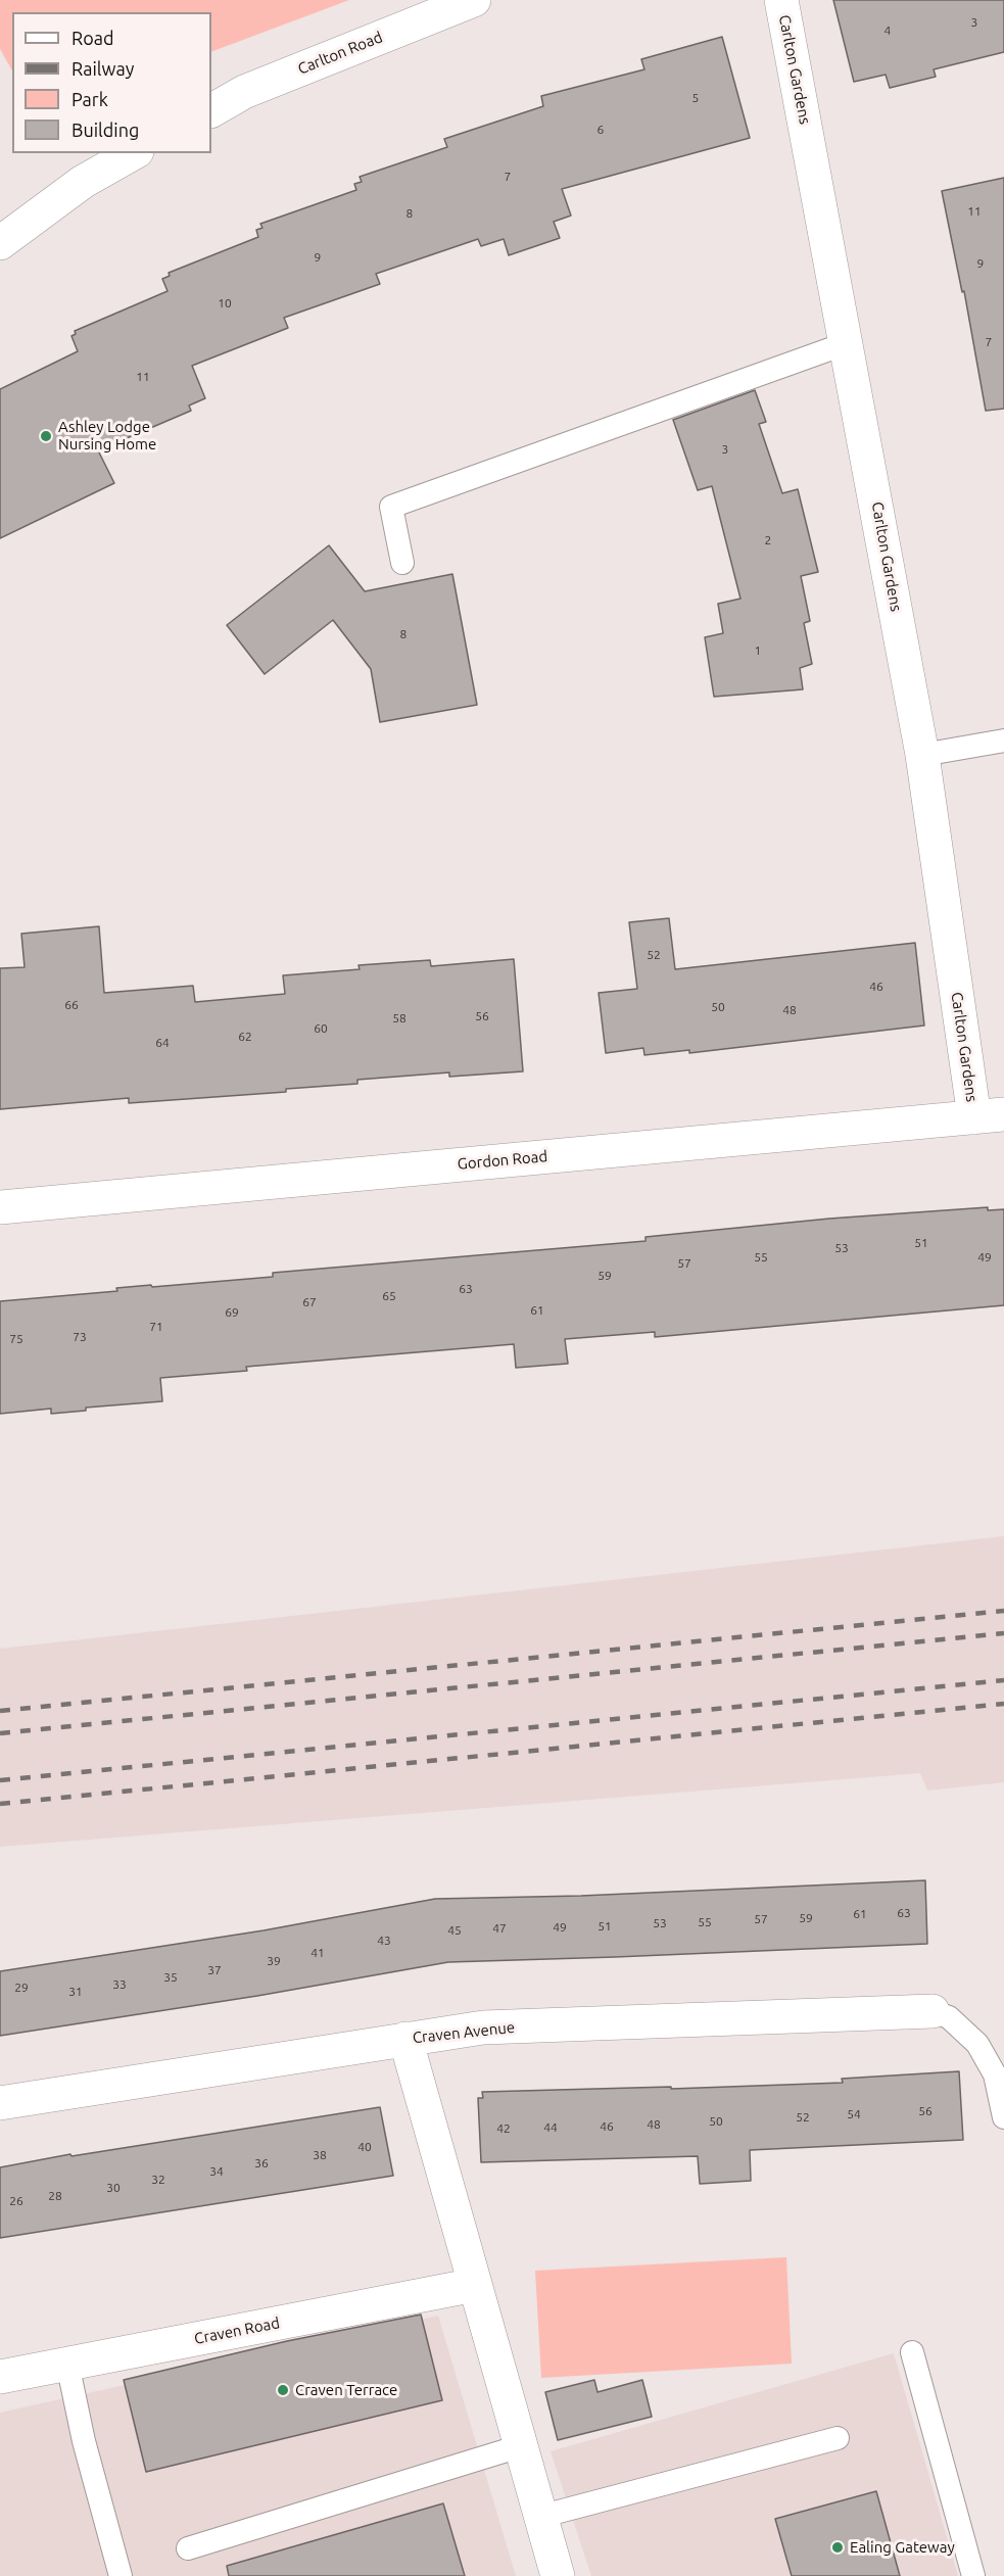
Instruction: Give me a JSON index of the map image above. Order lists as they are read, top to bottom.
{
  "streets": {
    "street": [
      "Carlton Road",
      "Carlton Gardens",
      "Gordon Road",
      "Craven Avenue",
      "Craven Road"
    ]
  },
  "crossings": [
    ["Carlton Gardens", "Gordon Road"]
  ],
  "places": ["Ashley Lodge Nursing Home", "Craven Terrace", "Ealing Gateway"],
  "house_numbers": [
    "3",
    "4",
    "5",
    "6",
    "7",
    "11",
    "8",
    "9",
    "9",
    "10",
    "7",
    "11",
    "3",
    "2",
    "8",
    "1",
    "52",
    "46",
    "66",
    "50",
    "48",
    "56",
    "58",
    "60",
    "62",
    "64",
    "51",
    "53",
    "55",
    "49",
    "57",
    "59",
    "63",
    "65",
    "67",
    "61",
    "69",
    "71",
    "73",
    "75",
    "63",
    "61",
    "59",
    "57",
    "55",
    "53",
    "51",
    "49",
    "47",
    "45",
    "43",
    "41",
    "39",
    "37",
    "35",
    "33",
    "29",
    "31",
    "56",
    "54",
    "52",
    "50",
    "48",
    "46",
    "44",
    "42",
    "40",
    "38",
    "36",
    "34",
    "32",
    "30",
    "28",
    "26"
  ],
  "legend": [
    "Road",
    "Railway",
    "Park",
    "Building"
  ]
}
